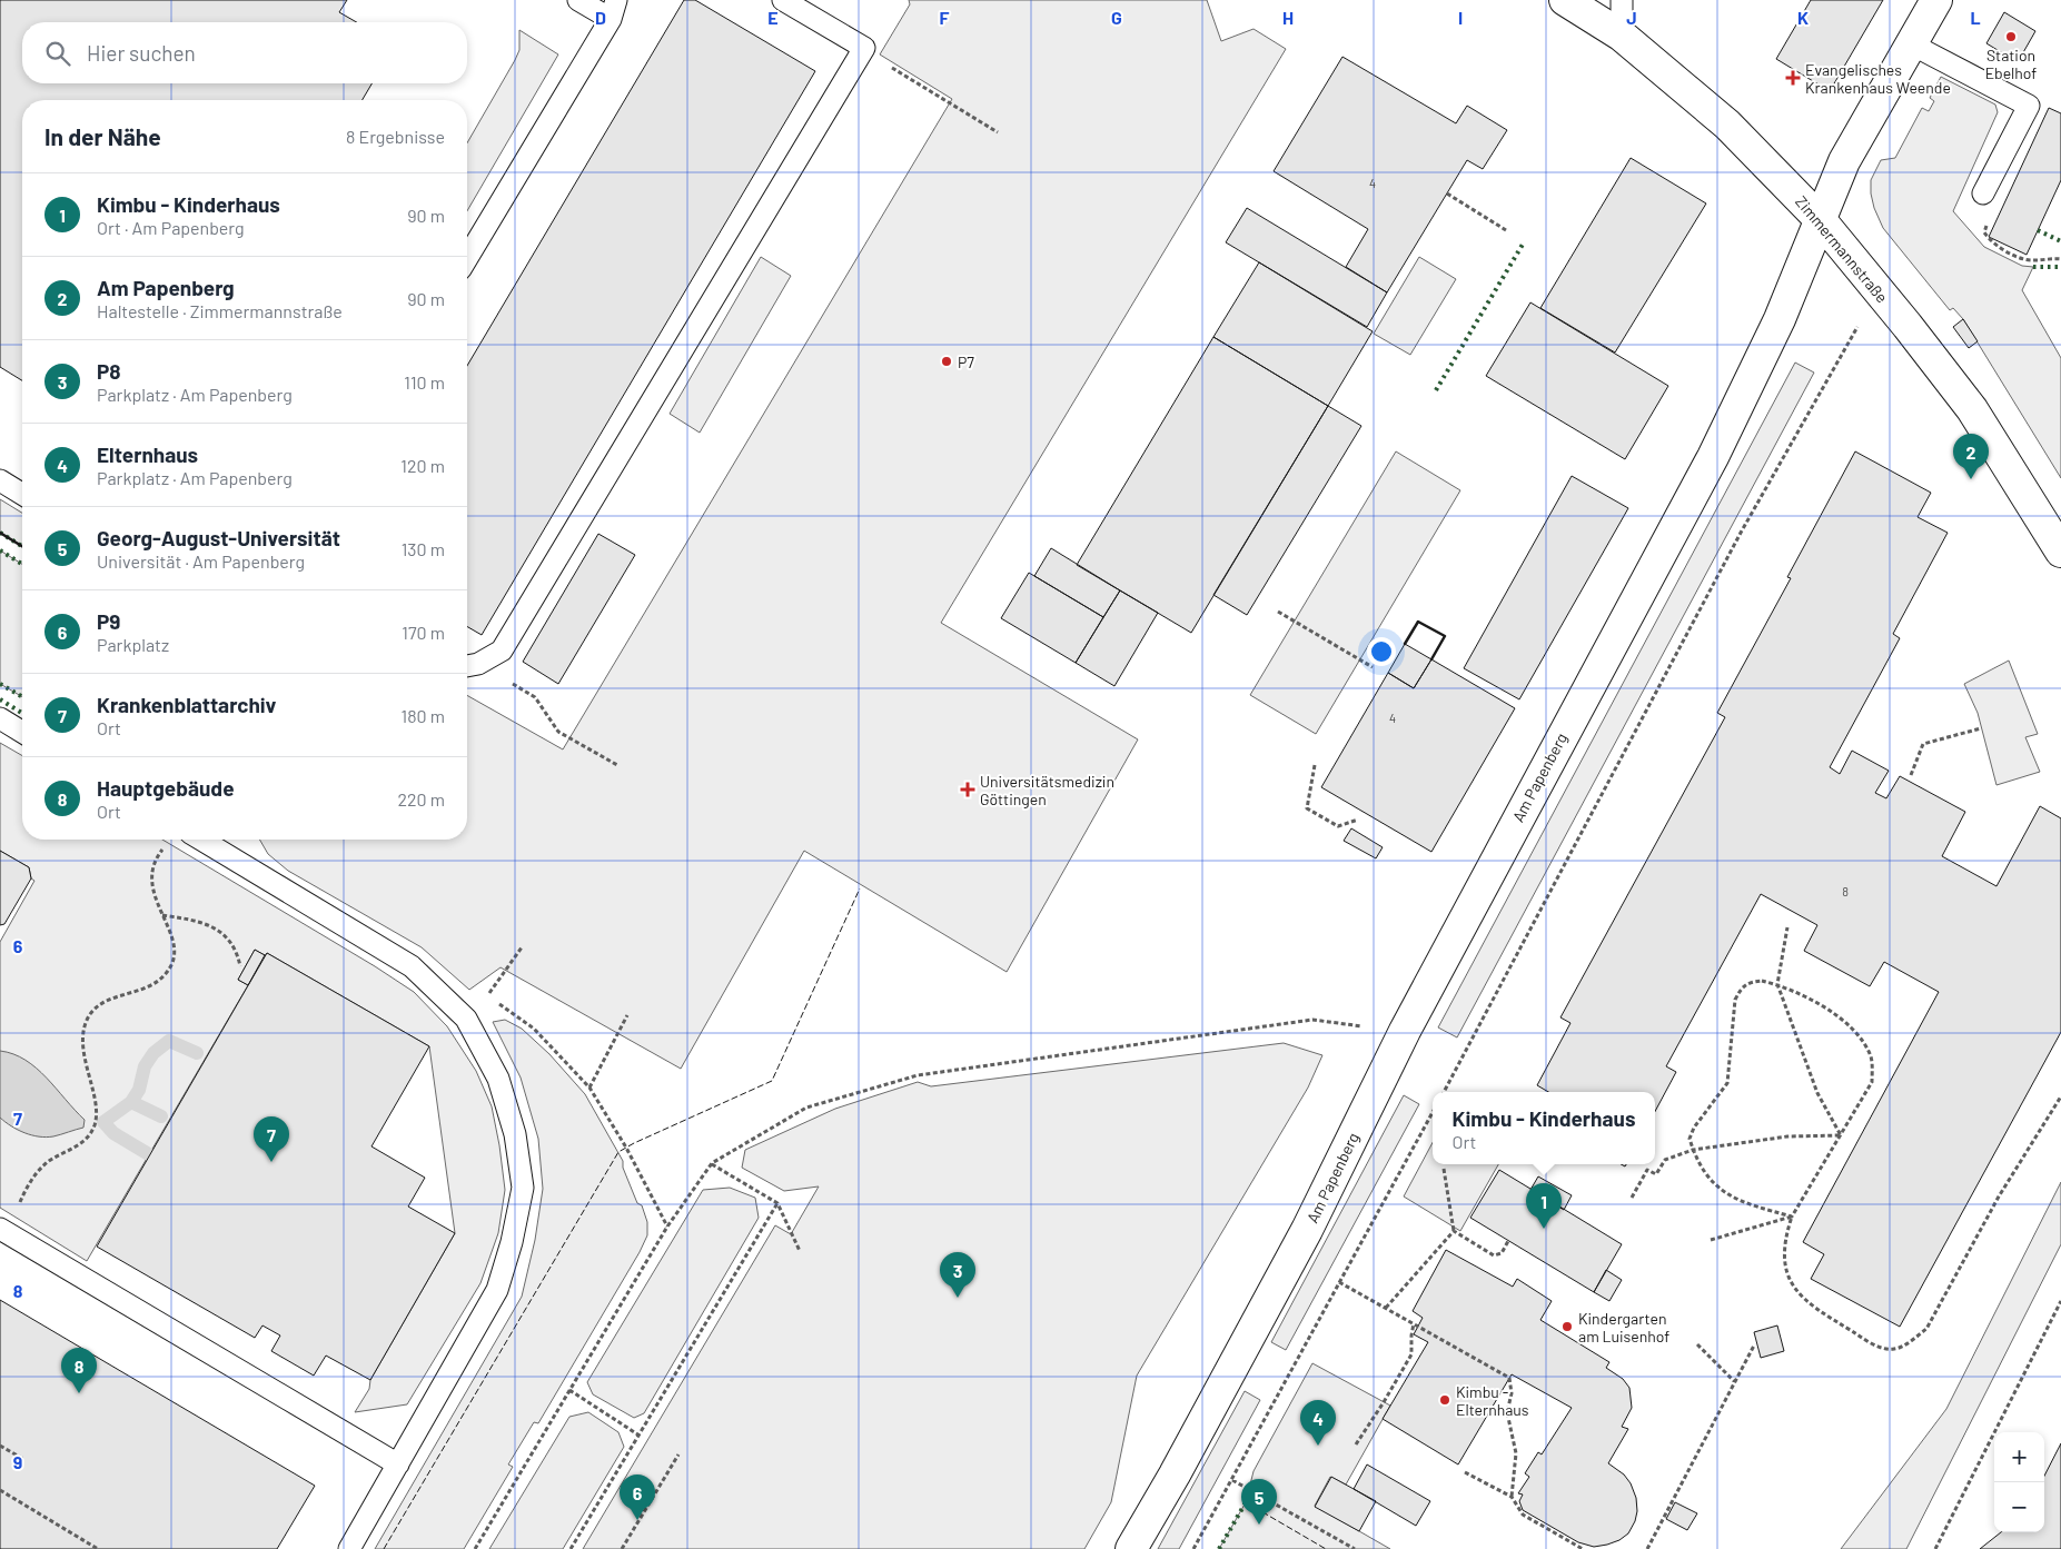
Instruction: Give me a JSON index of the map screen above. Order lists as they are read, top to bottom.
{
  "streets": {
    "street": ["Zimmermannstraße", "Am Papenberg"]
  },
  "crossings": [
    ["Zimmermannstraße", "Am Papenberg"]
  ],
  "places": {
    "other": [
      "Station Ebelhof",
      "P7",
      "Kindergarten am Luisenhof",
      "Kimbu - Elternhaus"
    ],
    "health": ["Evangelisches Krankenhaus Weende", "Universitätsmedizin Göttingen"]
  },
  "house_numbers": ["4", "4", "8"],
  "page": {
    "search": "Hier suchen",
    "heading": ["In der Nähe", "8 Ergebnisse"],
    "list": [
      {
        "mark": "1",
        "name": "Kimbu - Kinderhaus",
        "note": "Ort · Am Papenberg",
        "value": "90 m"
      },
      {
        "mark": "2",
        "name": "Am Papenberg",
        "note": "Haltestelle · Zimmermannstraße",
        "value": "90 m"
      },
      {
        "mark": "3",
        "name": "P8",
        "note": "Parkplatz · Am Papenberg",
        "value": "110 m"
      },
      {
        "mark": "4",
        "name": "Elternhaus",
        "note": "Parkplatz · Am Papenberg",
        "value": "120 m"
      },
      {
        "mark": "5",
        "name": "Georg-August-Universität",
        "note": "Universität · Am Papenberg",
        "value": "130 m"
      },
      {
        "mark": "6",
        "name": "P9",
        "note": "Parkplatz",
        "value": "170 m"
      },
      {
        "mark": "7",
        "name": "Krankenblattarchiv",
        "note": "Ort",
        "value": "180 m"
      },
      {
        "mark": "8",
        "name": "Hauptgebäude",
        "note": "Ort",
        "value": "220 m"
      }
    ],
    "pins": [
      "2",
      "7",
      "1",
      "3",
      "8",
      "4",
      "6",
      "5"
    ],
    "popup": ["Kimbu - Kinderhaus", "Ort"],
    "map_buttons": ["+", "−"]
  },
  "grid": {
    "columns": [
      "D",
      "E",
      "F",
      "G",
      "H",
      "I",
      "J",
      "K",
      "L"
    ],
    "rows": [
      "6",
      "7",
      "8",
      "9"
    ]
  }
}
